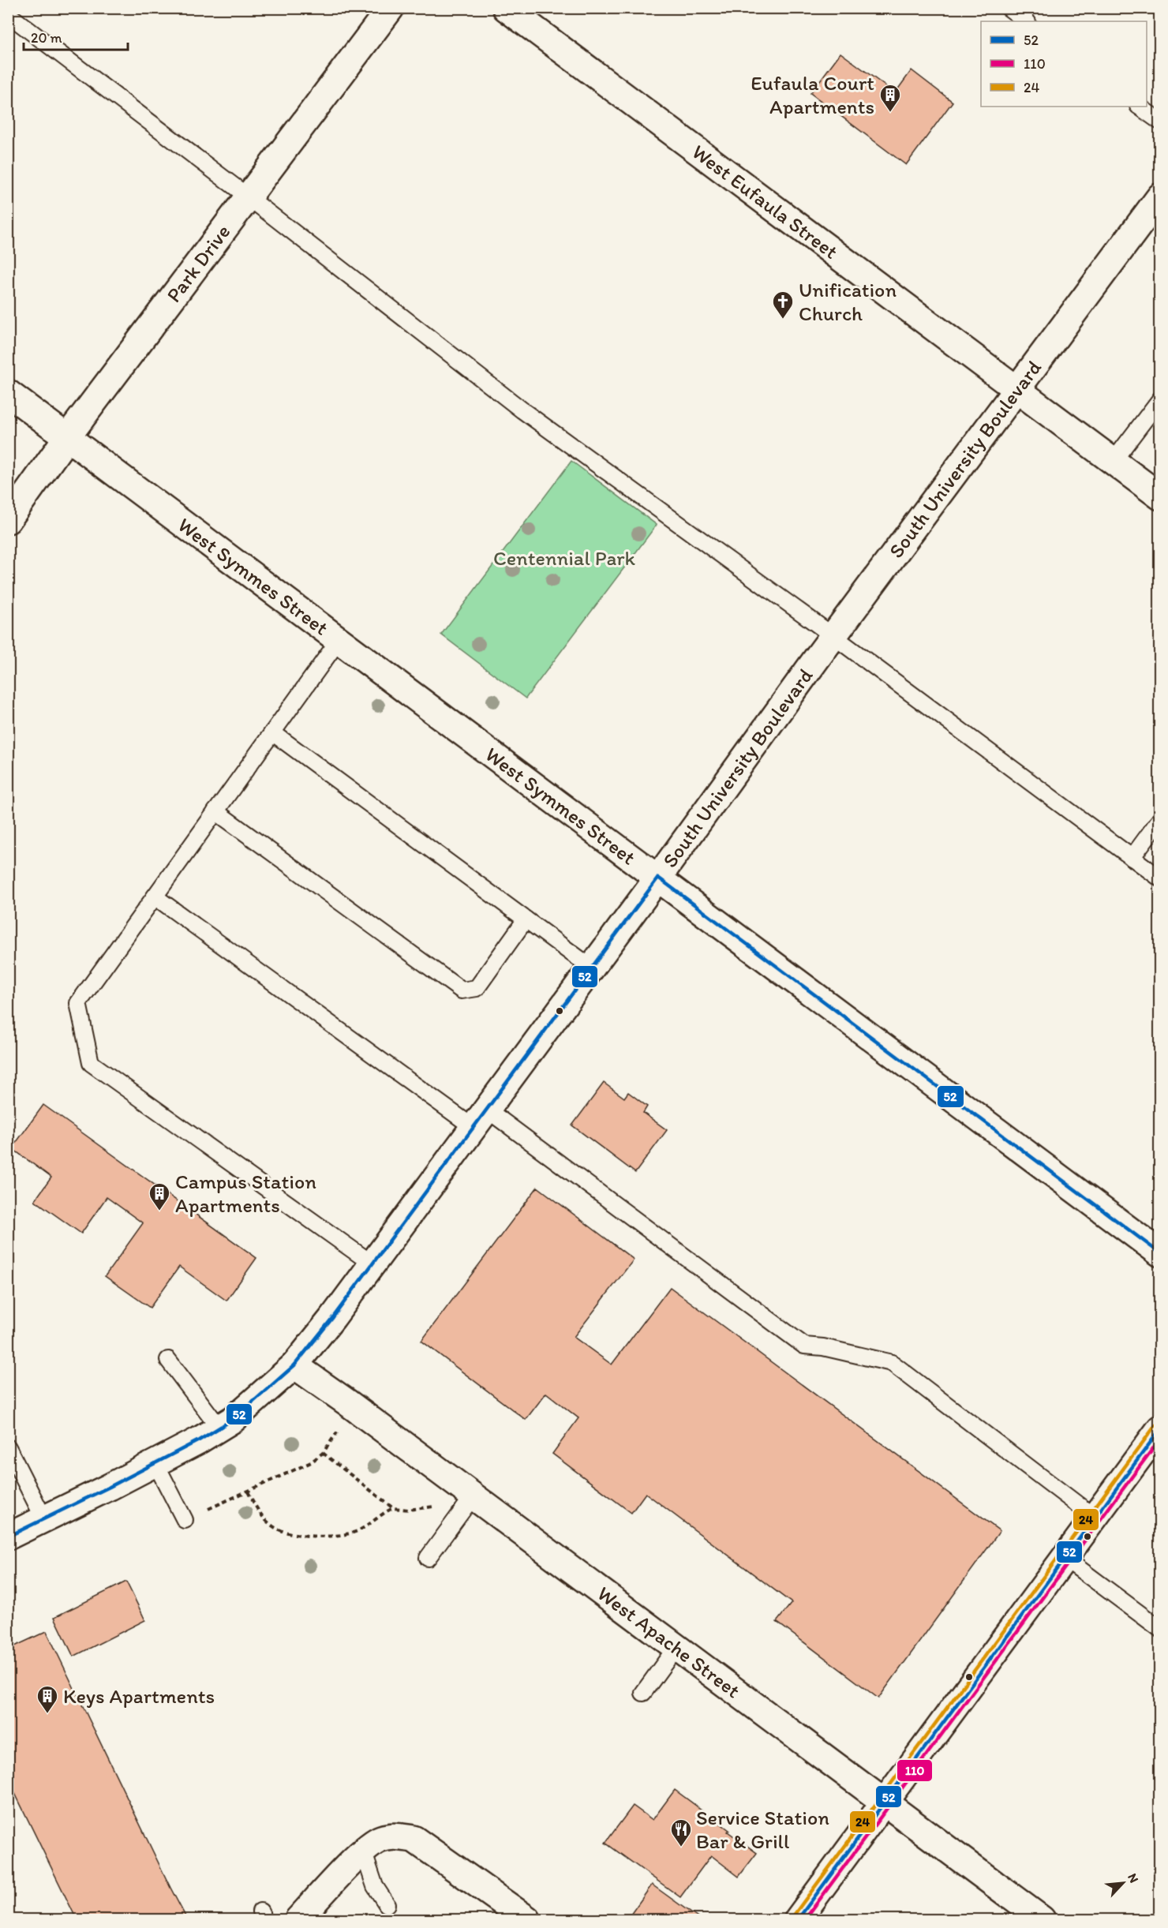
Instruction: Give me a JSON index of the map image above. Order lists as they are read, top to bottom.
{
  "streets": {
    "street": [
      "West Eufaula Street",
      "Park Drive",
      "South University Boulevard",
      "West Symmes Street",
      "West Apache Street"
    ]
  },
  "crossings": [
    ["West Eufaula Street", "South University Boulevard"],
    ["Park Drive", "West Symmes Street"],
    ["South University Boulevard", "West Symmes Street"],
    ["South University Boulevard", "West Apache Street"]
  ],
  "parks": ["Centennial Park"],
  "places": {
    "building": ["Eufaula Court Apartments", "Campus Station Apartments", "Keys Apartments"],
    "church": ["Unification Church"],
    "restaurant": ["Service Station Bar & Grill"]
  },
  "lines": ["transit line 52", "transit line 24", "transit line 110"],
  "legend": ["52", "110", "24"],
  "scale_bar": "20 m",
  "north": "top right"
}
